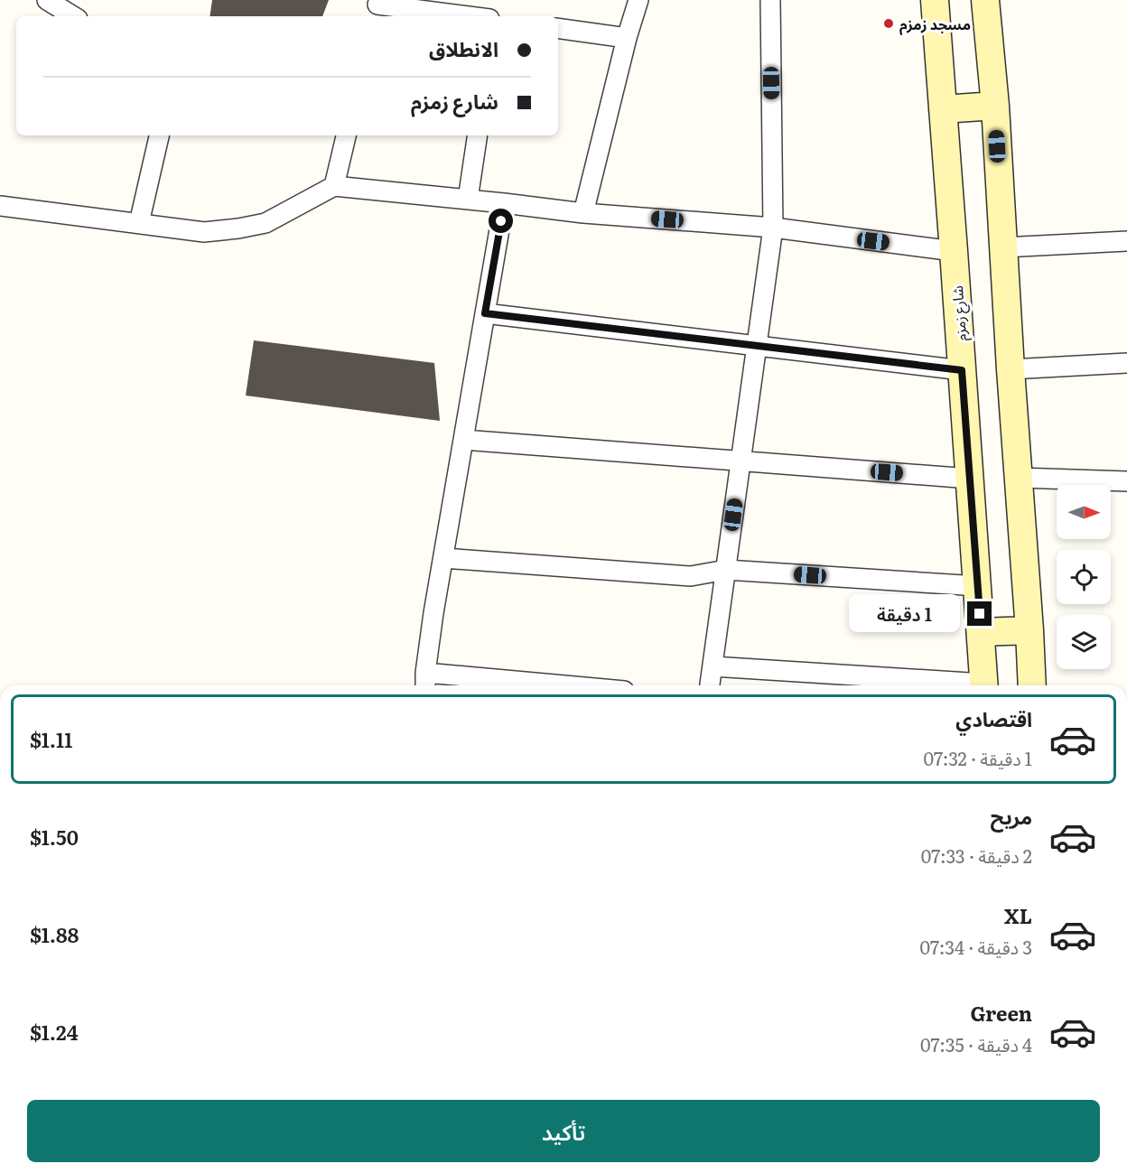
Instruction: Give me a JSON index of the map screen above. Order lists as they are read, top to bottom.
{
  "streets": {
    "main road": ["شارع زمزم"]
  },
  "places": ["مسجد زمزم"],
  "north": "right",
  "page": {
    "banner": ["الانطلاق", "شارع زمزم"],
    "bubble": "1 دقيقة",
    "list": [
      {
        "name": "اقتصادي",
        "note": "1 دقيقة · 07:32",
        "value": "$1.11"
      },
      {
        "name": "مريح",
        "note": "2 دقيقة · 07:33",
        "value": "$1.50"
      },
      {
        "name": "XL",
        "note": "3 دقيقة · 07:34",
        "value": "$1.88"
      },
      {
        "name": "Green",
        "note": "4 دقيقة · 07:35",
        "value": "$1.24"
      }
    ],
    "buttons": "تأكيد"
  }
}
